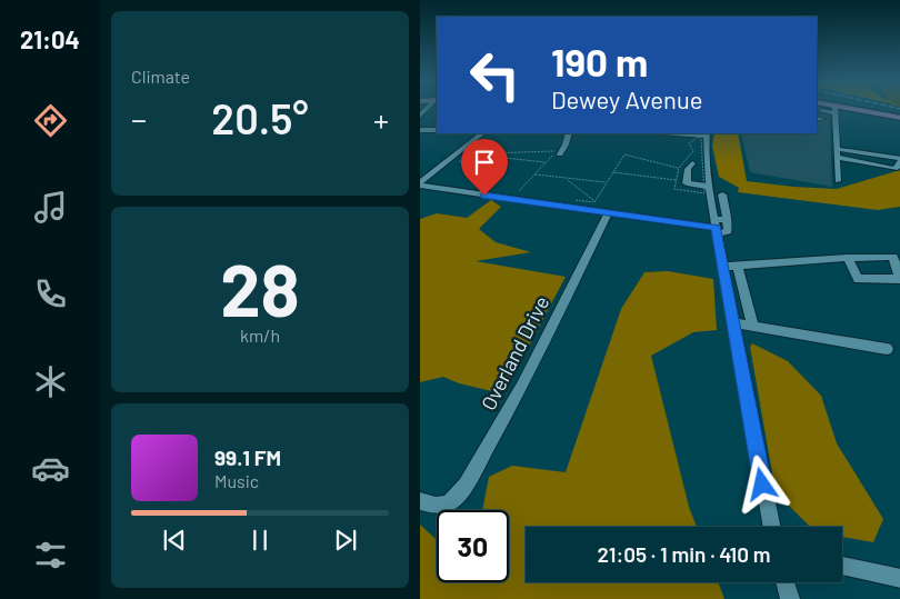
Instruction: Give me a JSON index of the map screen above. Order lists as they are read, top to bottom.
{
  "streets": {
    "street": ["Overland Drive"]
  },
  "page": {
    "tabs": "21:04",
    "tile": [
      "Climate",
      ["28", "km/h"]
    ],
    "turn": ["190 m", "Dewey Avenue"],
    "heat": ["−", "20.5°", "+"],
    "song": ["99.1 FM", "Music"],
    "limit": "30",
    "trip": "21:05 · 1 min · 410 m"
  }
}
